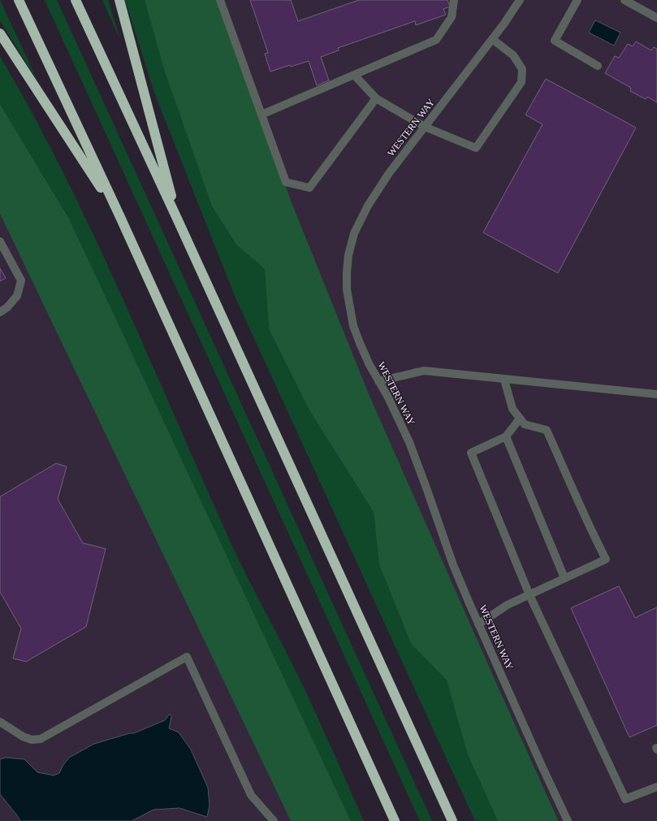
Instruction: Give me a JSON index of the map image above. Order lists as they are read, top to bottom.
{
  "streets": {
    "street": ["WESTERN WAY"]
  }
}
